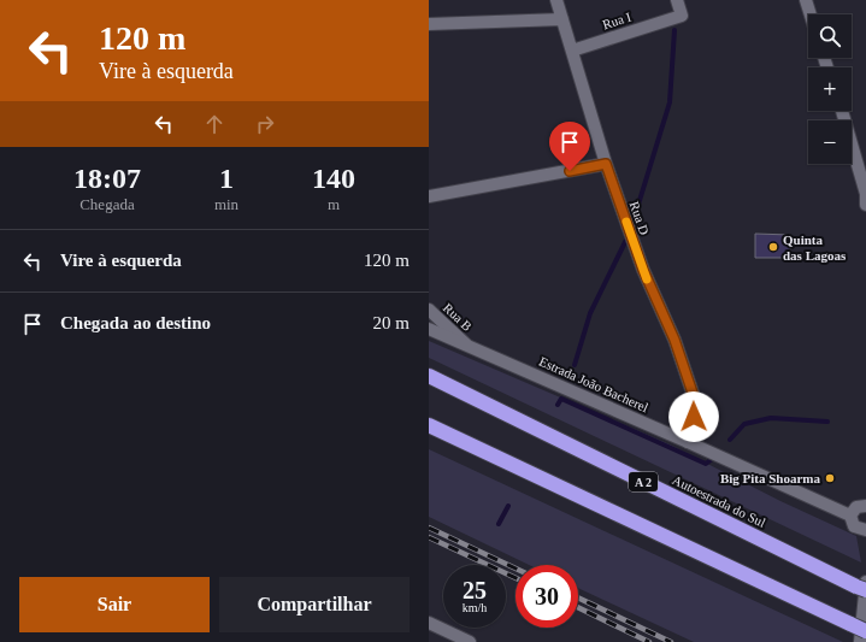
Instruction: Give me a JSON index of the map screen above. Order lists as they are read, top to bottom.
{
  "streets": {
    "highway": ["A 2", "Autoestrada do Sul"],
    "street": [
      "Rua I",
      "Rua D",
      "Rua B",
      "Estrada João Bacherel"
    ]
  },
  "crossings": [
    ["Rua I", "Rua D"],
    ["Rua D", "Estrada João Bacherel"],
    ["Rua B", "Estrada João Bacherel"]
  ],
  "places": ["Quinta das Lagoas", "Big Pita Shoarma"],
  "page": {
    "turn": ["120 m", "Vire à esquerda"],
    "map_buttons": ["+", "−"],
    "eta": [
      "18:07",
      "Chegada",
      "1",
      "min",
      "140",
      "m"
    ],
    "list": [
      {
        "name": "Vire à esquerda",
        "value": "120 m"
      },
      {
        "name": "Chegada ao destino",
        "value": "20 m"
      }
    ],
    "speed": "25 km/h",
    "limit": "30",
    "buttons": ["Sair", "Compartilhar"]
  }
}
